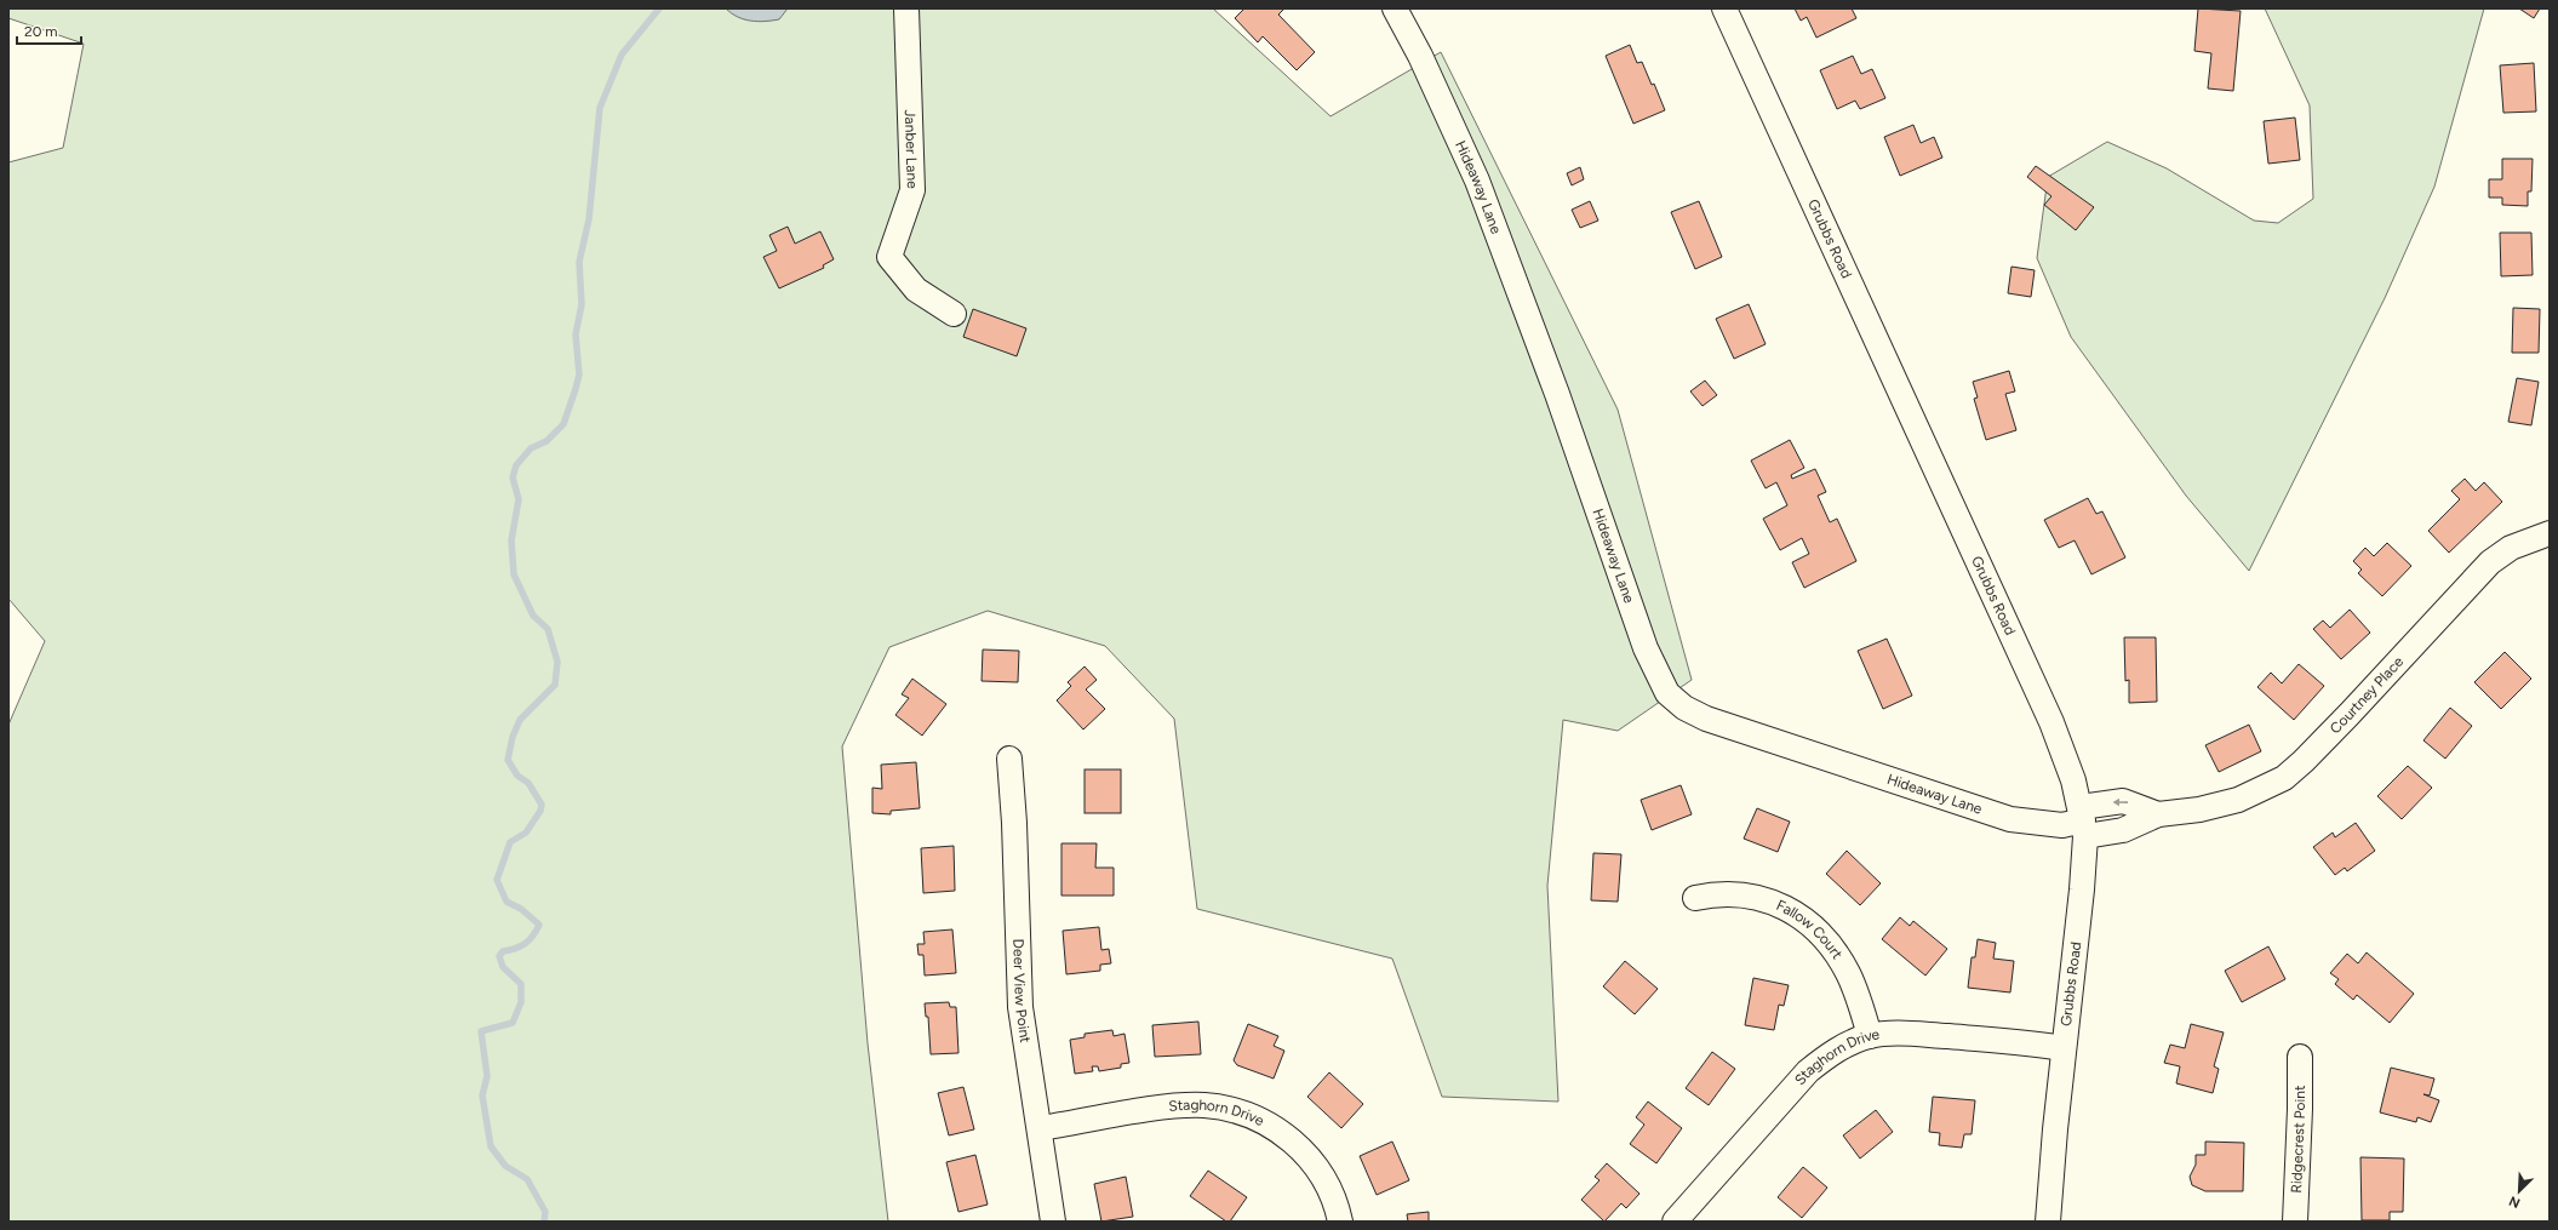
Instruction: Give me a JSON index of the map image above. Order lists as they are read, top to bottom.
{
  "streets": {
    "street": [
      "Janber Lane",
      "Hideaway Lane",
      "Grubbs Road",
      "Courtney Place",
      "Fallow Court",
      "Deer View Point",
      "Staghorn Drive",
      "Ridgecrest Point"
    ]
  },
  "crossings": [
    ["Hideaway Lane", "Grubbs Road"],
    ["Hideaway Lane", "Courtney Place"],
    ["Grubbs Road", "Courtney Place"],
    ["Grubbs Road", "Staghorn Drive"],
    ["Fallow Court", "Staghorn Drive"],
    ["Deer View Point", "Staghorn Drive"]
  ],
  "scale_bar": "20 m",
  "north": "bottom left"
}
